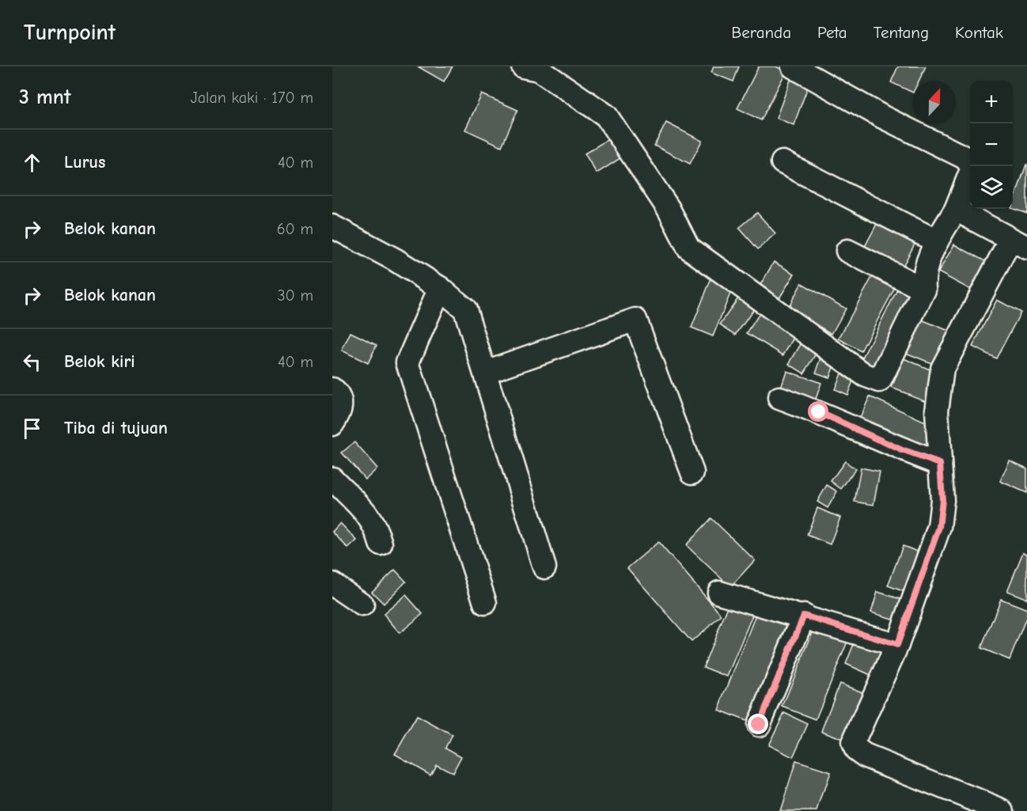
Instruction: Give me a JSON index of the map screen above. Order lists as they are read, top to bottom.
{
  "north": "top",
  "page": {
    "header": "Turnpoint",
    "nav": [
      "Beranda",
      "Peta",
      "Tentang",
      "Kontak"
    ],
    "heading": ["3 mnt", "Jalan kaki · 170 m"],
    "map_buttons": ["+", "−"],
    "list": [
      ["Lurus", "40 m"],
      ["Belok kanan", "60 m"],
      ["Belok kanan", "30 m"],
      ["Belok kiri", "40 m"],
      "Tiba di tujuan"
    ]
  }
}
